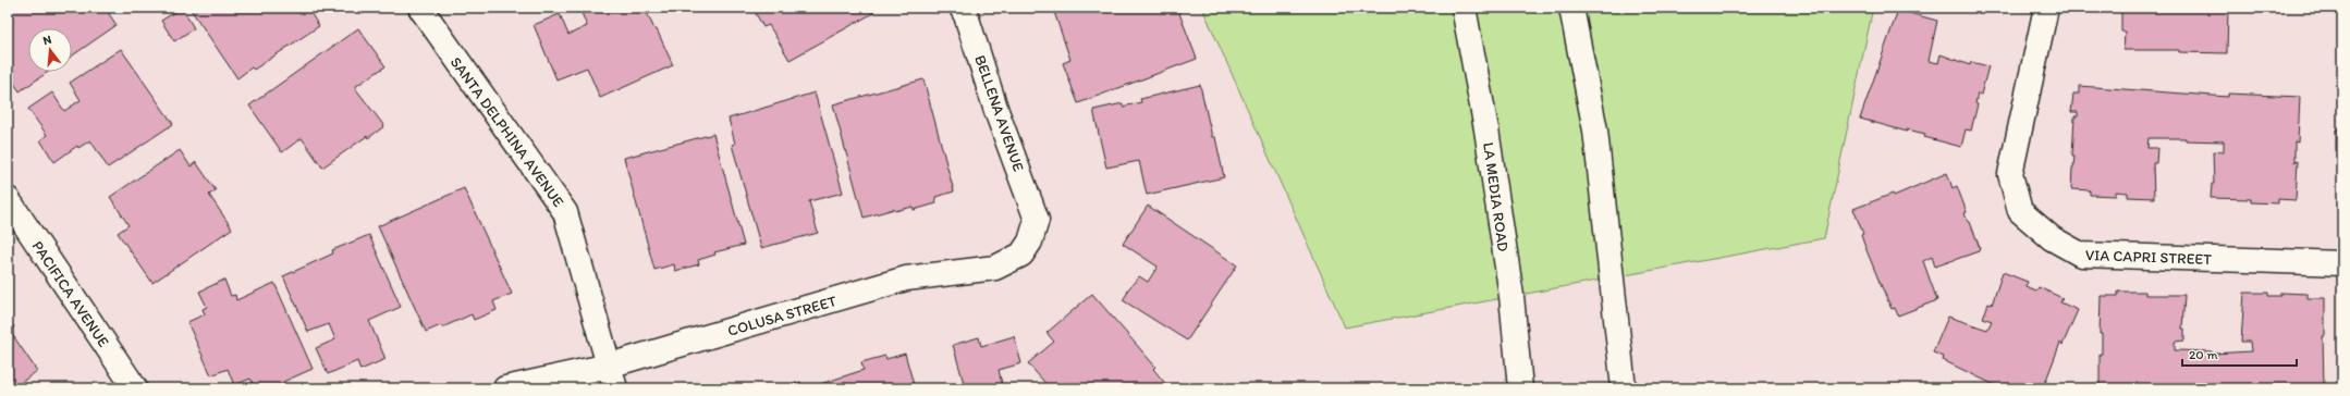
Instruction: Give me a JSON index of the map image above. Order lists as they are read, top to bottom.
{
  "streets": {
    "street": [
      "BELLENA AVENUE",
      "SANTA DELPHINA AVENUE",
      "LA MEDIA ROAD",
      "VIA CAPRI STREET",
      "PACIFICA AVENUE",
      "COLUSA STREET"
    ]
  },
  "crossings": [
    ["BELLENA AVENUE", "COLUSA STREET"],
    ["SANTA DELPHINA AVENUE", "COLUSA STREET"]
  ],
  "scale_bar": "20 m",
  "north": "top"
}
